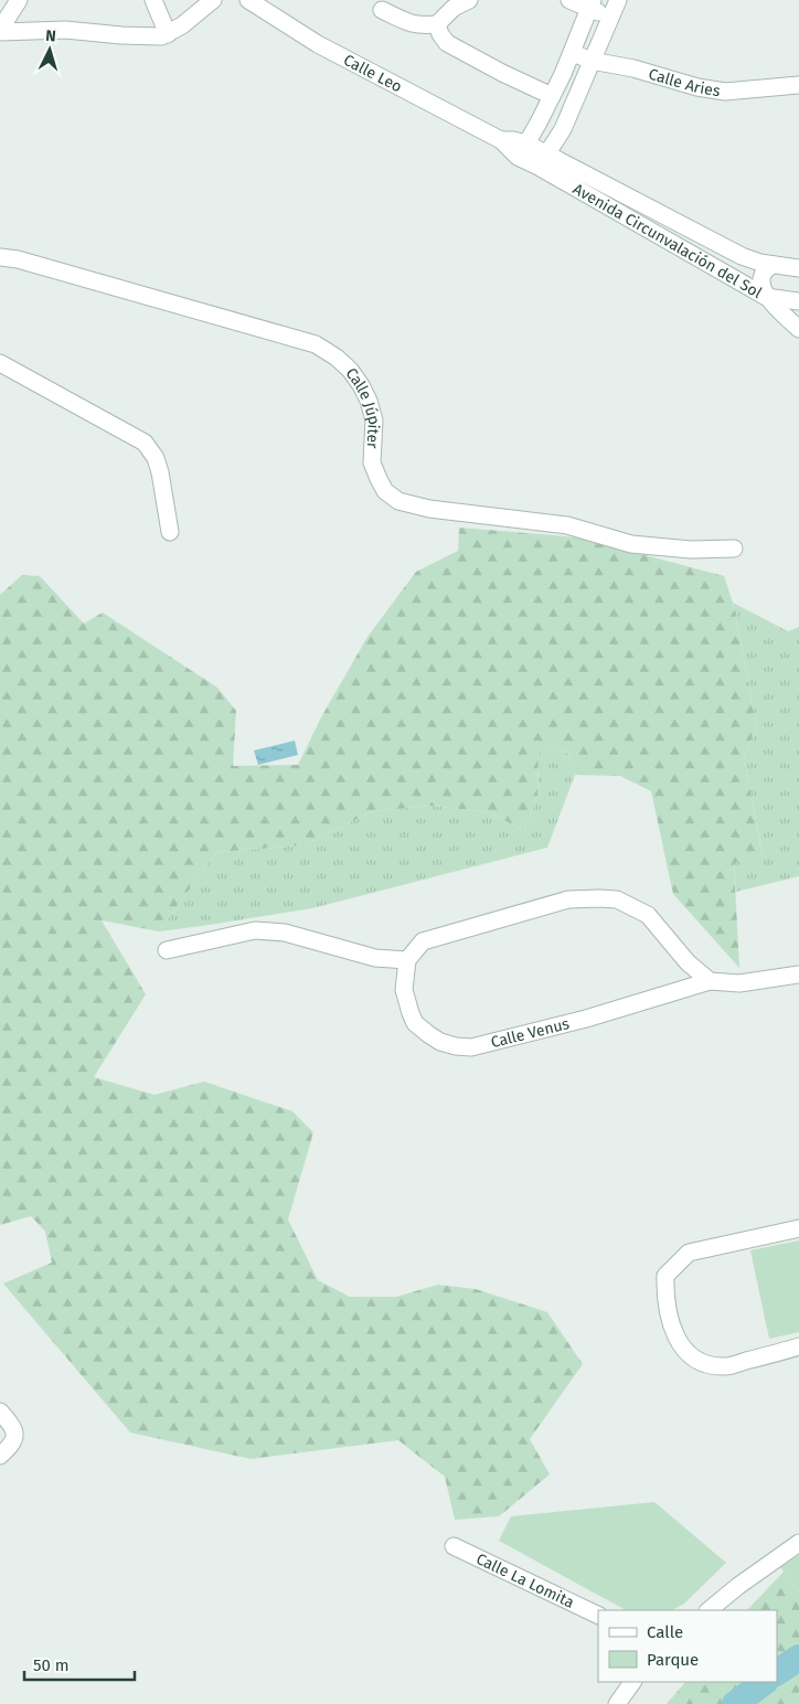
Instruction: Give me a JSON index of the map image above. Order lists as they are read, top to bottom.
{
  "streets": {
    "street": [
      "Calle Leo",
      "Calle Aries",
      "Avenida Circunvalación del Sol",
      "Calle Júpiter",
      "Calle Venus",
      "Calle La Lomita"
    ]
  },
  "crossings": [
    ["Calle Leo", "Avenida Circunvalación del Sol"]
  ],
  "legend": ["Calle", "Parque"],
  "scale_bar": "50 m",
  "north": "top"
}
